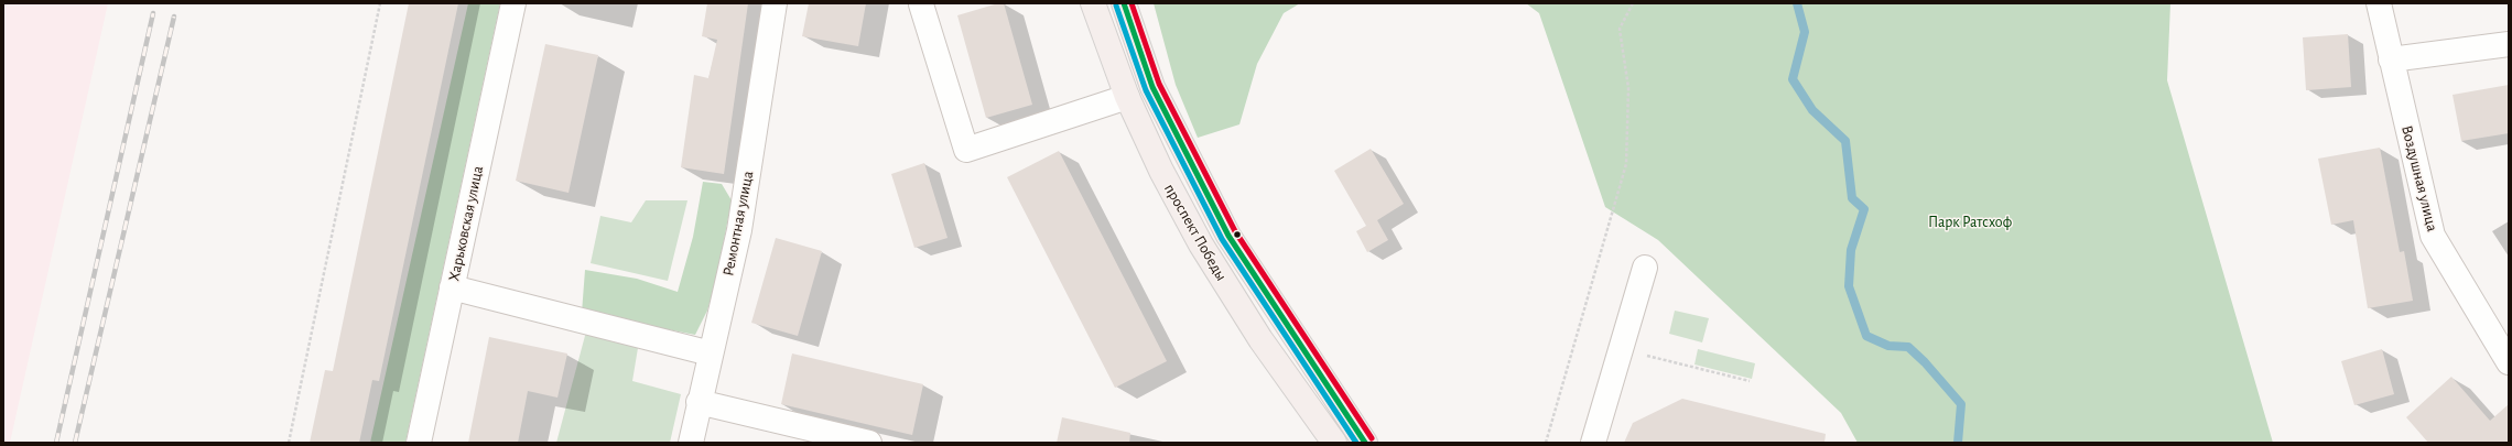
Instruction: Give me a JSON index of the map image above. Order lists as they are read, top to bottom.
{
  "streets": {
    "main road": ["проспект Победы"],
    "street": ["Воздушная улица", "Харьковская улица", "Ремонтная улица"]
  },
  "parks": ["Парк Ратсхоф"]
}
